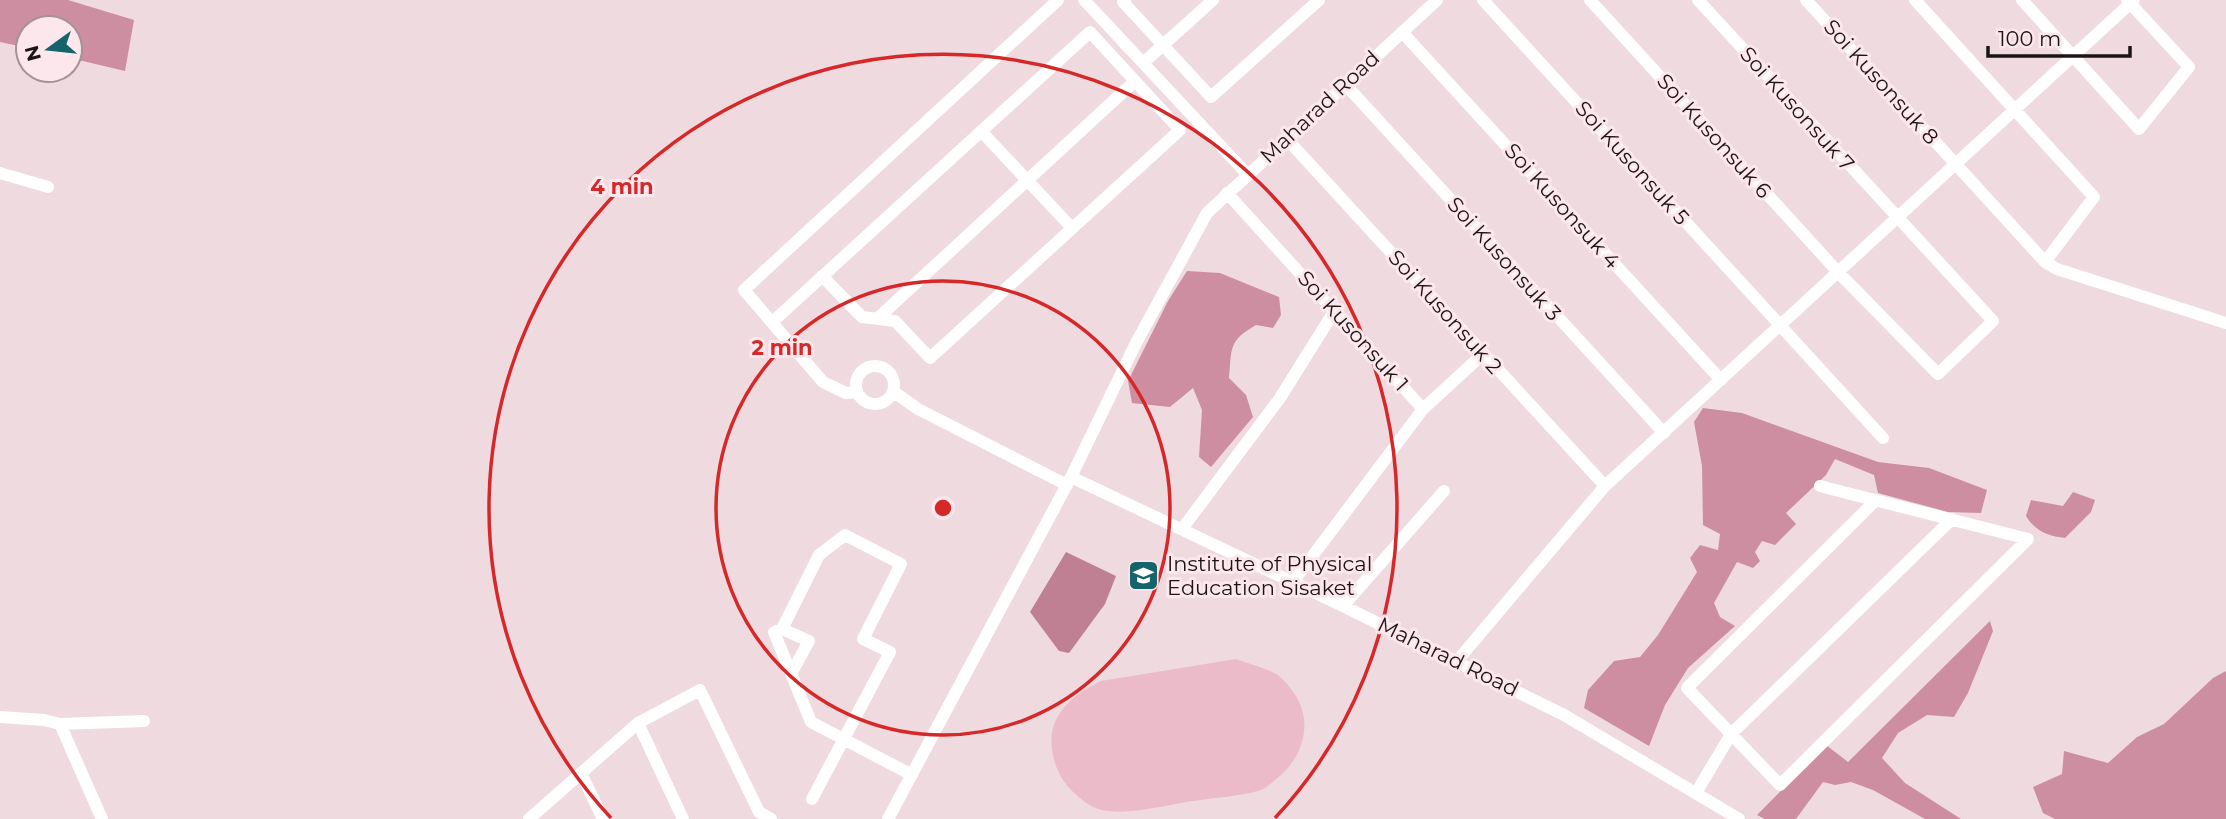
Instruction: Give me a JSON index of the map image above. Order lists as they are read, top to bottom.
{
  "streets": {
    "street": [
      "Soi Kusonsuk 8",
      "Maharad Road",
      "Soi Kusonsuk 7",
      "Soi Kusonsuk 6",
      "Soi Kusonsuk 5",
      "Soi Kusonsuk 4",
      "Soi Kusonsuk 3",
      "Soi Kusonsuk 2",
      "Soi Kusonsuk 1"
    ]
  },
  "crossings": [
    ["Maharad Road", "Soi Kusonsuk 4"],
    ["Maharad Road", "Soi Kusonsuk 3"],
    ["Maharad Road", "Soi Kusonsuk 2"],
    ["Maharad Road", "Soi Kusonsuk 1"],
    ["Soi Kusonsuk 7", "Soi Kusonsuk 6"],
    ["Soi Kusonsuk 2", "Soi Kusonsuk 1"]
  ],
  "places": {
    "school or university": ["Institute of Physical Education Sisaket"]
  },
  "scale_bar": "100 m",
  "north": "left",
  "rings": ["4 min", "2 min"]
}
